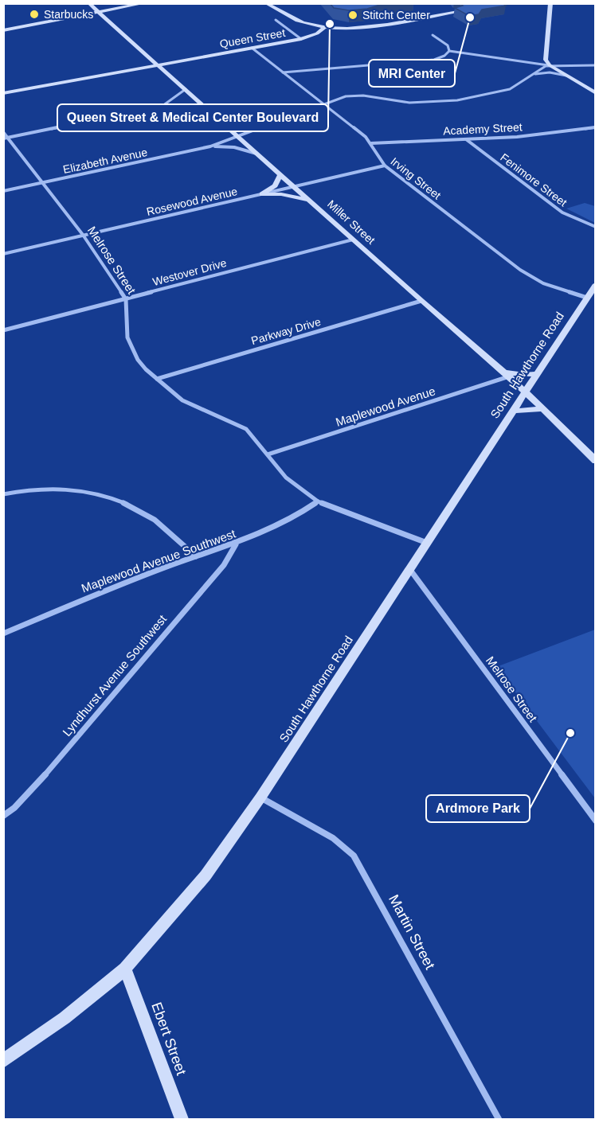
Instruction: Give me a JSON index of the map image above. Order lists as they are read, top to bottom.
{
  "streets": {
    "main road": [
      "Queen Street",
      "Miller Street",
      "South Hawthorne Road",
      "Ebert Street"
    ],
    "street": [
      "Academy Street",
      "Elizabeth Avenue",
      "Irving Street",
      "Fenimore Street",
      "Rosewood Avenue",
      "Melrose Street",
      "Westover Drive",
      "Parkway Drive",
      "Maplewood Avenue",
      "Maplewood Avenue Southwest",
      "Lyndhurst Avenue Southwest",
      "Martin Street"
    ]
  },
  "crossings": [
    ["Queen Street", "Irving Street"],
    ["Queen Street", "Miller Street"],
    ["Academy Street", "Irving Street"],
    ["Academy Street", "Fenimore Street"],
    ["Elizabeth Avenue", "Irving Street"],
    ["Elizabeth Avenue", "Miller Street"],
    ["Elizabeth Avenue", "Melrose Street"],
    ["Irving Street", "Rosewood Avenue"],
    ["Irving Street", "South Hawthorne Road"],
    ["Rosewood Avenue", "Miller Street"],
    ["Rosewood Avenue", "Melrose Street"],
    ["Miller Street", "Westover Drive"],
    ["Miller Street", "Parkway Drive"],
    ["Miller Street", "South Hawthorne Road"],
    ["Miller Street", "Maplewood Avenue"],
    ["Melrose Street", "Westover Drive"],
    ["Melrose Street", "Parkway Drive"],
    ["Melrose Street", "South Hawthorne Road"],
    ["Melrose Street", "Maplewood Avenue"],
    ["Melrose Street", "Maplewood Avenue Southwest"],
    ["South Hawthorne Road", "Martin Street"],
    ["South Hawthorne Road", "Ebert Street"],
    ["Maplewood Avenue Southwest", "Lyndhurst Avenue Southwest"]
  ],
  "places": [
    "Starbucks",
    "Stitcht Center",
    "MRI Center",
    "Queen Street & Medical Center Boulevard",
    "Ardmore Park"
  ]
}
